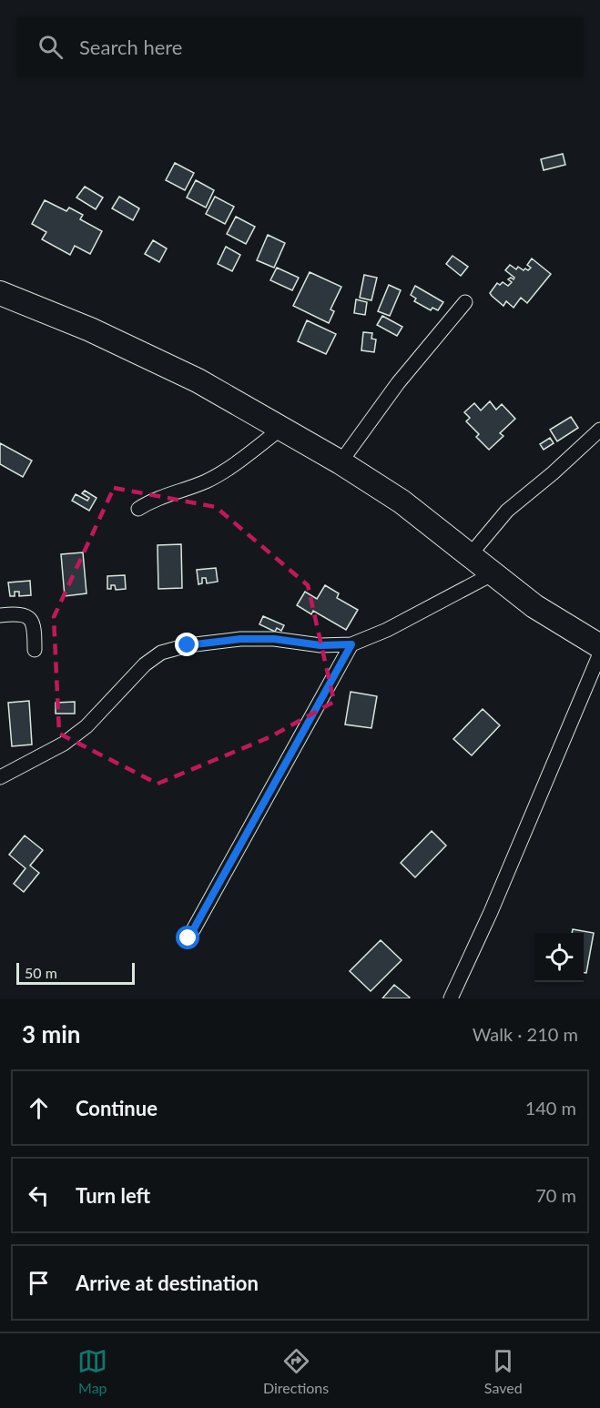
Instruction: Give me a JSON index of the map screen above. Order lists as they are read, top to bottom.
{
  "scale_bar": "50 m",
  "page": {
    "search": "Search here",
    "scale": "50 m",
    "heading": ["3 min", "Walk · 210 m"],
    "list": [
      ["Continue", "140 m"],
      ["Turn left", "70 m"],
      "Arrive at destination"
    ],
    "nav": ["Map", "Directions", "Saved"]
  }
}
